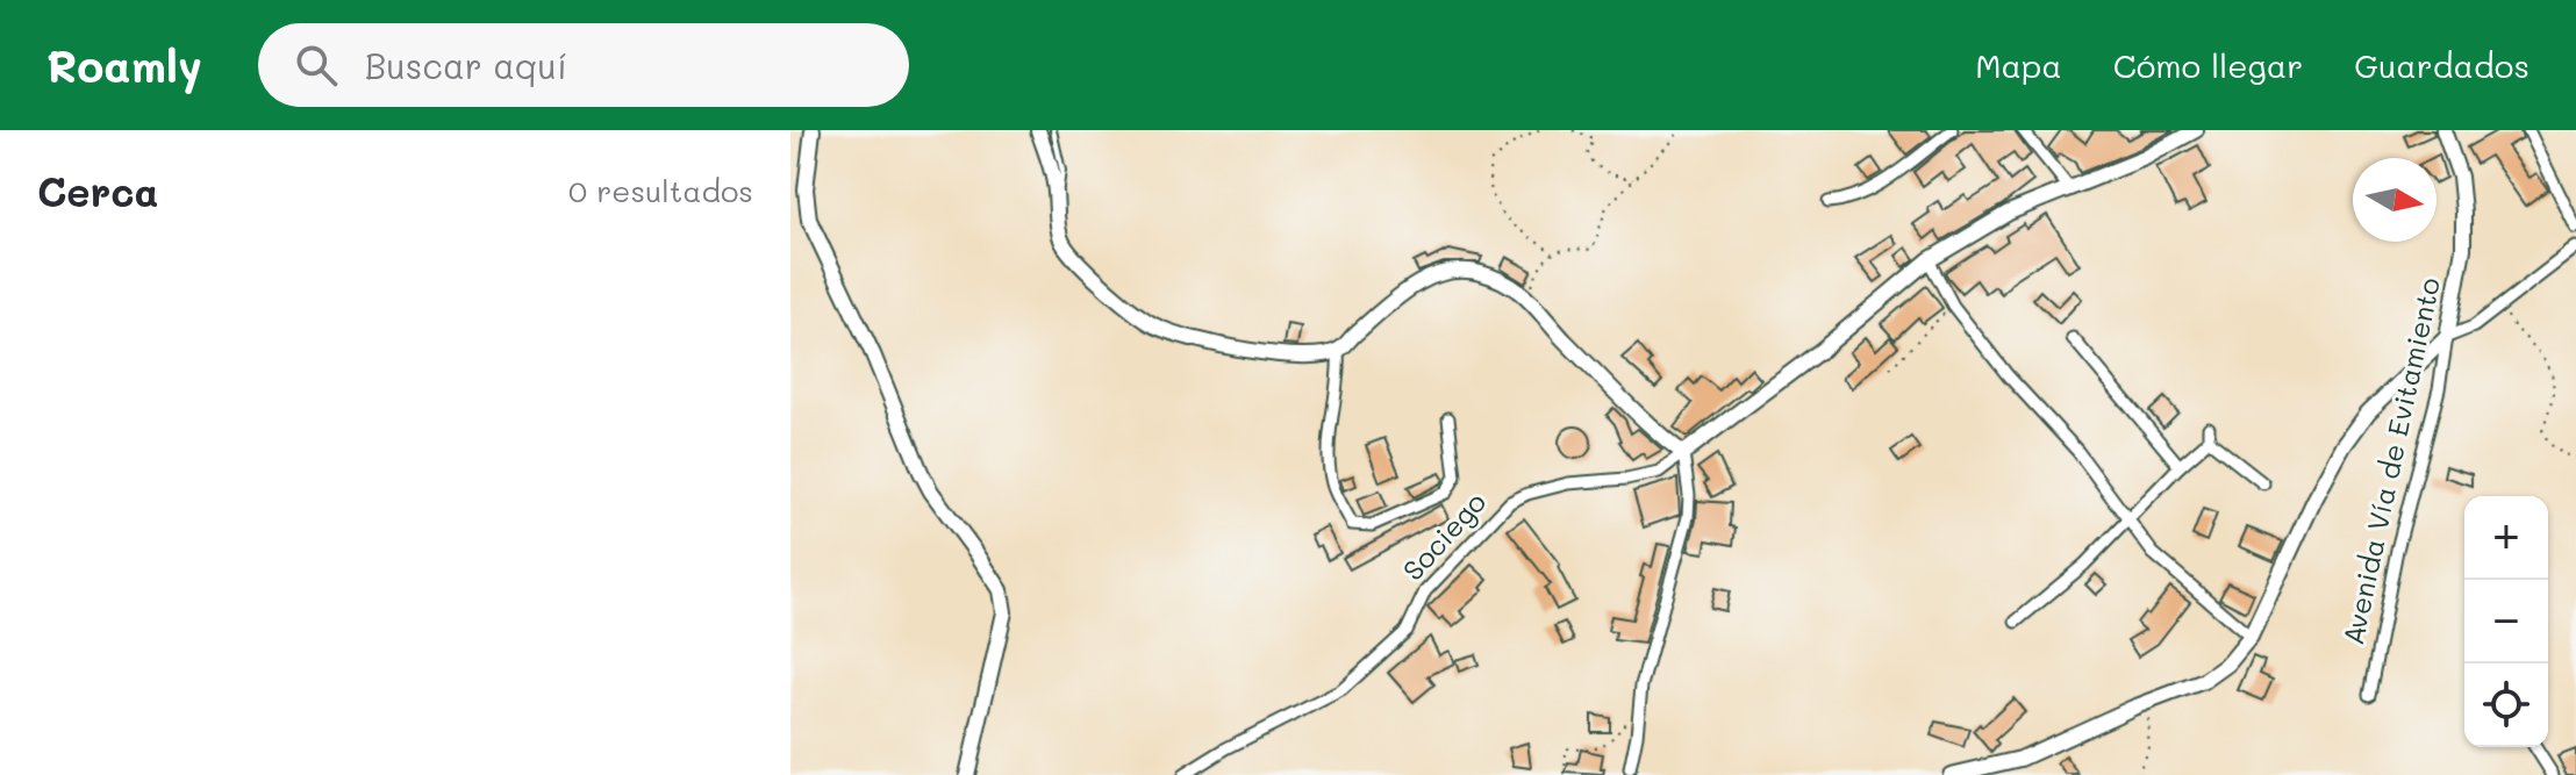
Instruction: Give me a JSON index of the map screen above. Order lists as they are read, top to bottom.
{
  "streets": {
    "main road": ["Avenida Vía de Evitamiento"],
    "street": ["Sociego"]
  },
  "north": "right",
  "page": {
    "header": "Roamly",
    "search": "Buscar aquí",
    "nav": ["Mapa", "Cómo llegar", "Guardados"],
    "heading": ["Cerca", "0 resultados"],
    "map_buttons": ["+", "−"]
  }
}
